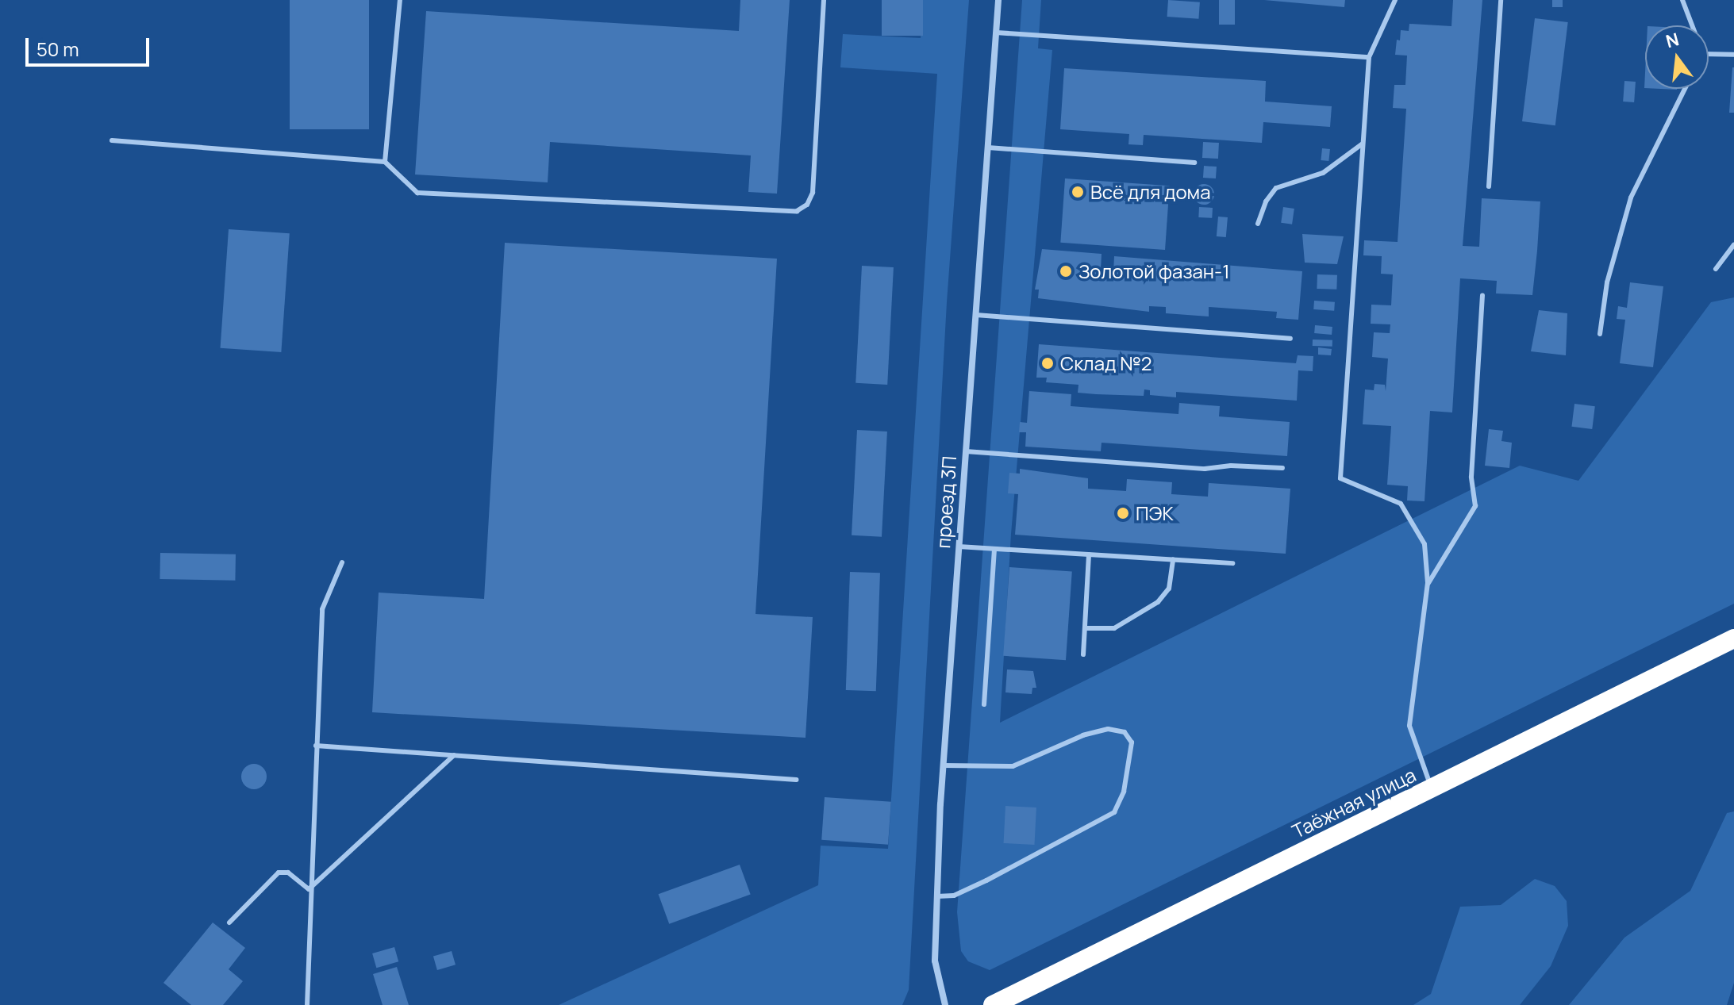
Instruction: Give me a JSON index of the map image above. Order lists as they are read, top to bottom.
{
  "streets": {
    "highway": ["Таёжная улица"],
    "street": ["проезд 3П"]
  },
  "places": [
    "Всё для дома",
    "Золотой фазан-1",
    "Склад №2",
    "ПЭК"
  ],
  "scale_bar": "50 m",
  "north": "top"
}
